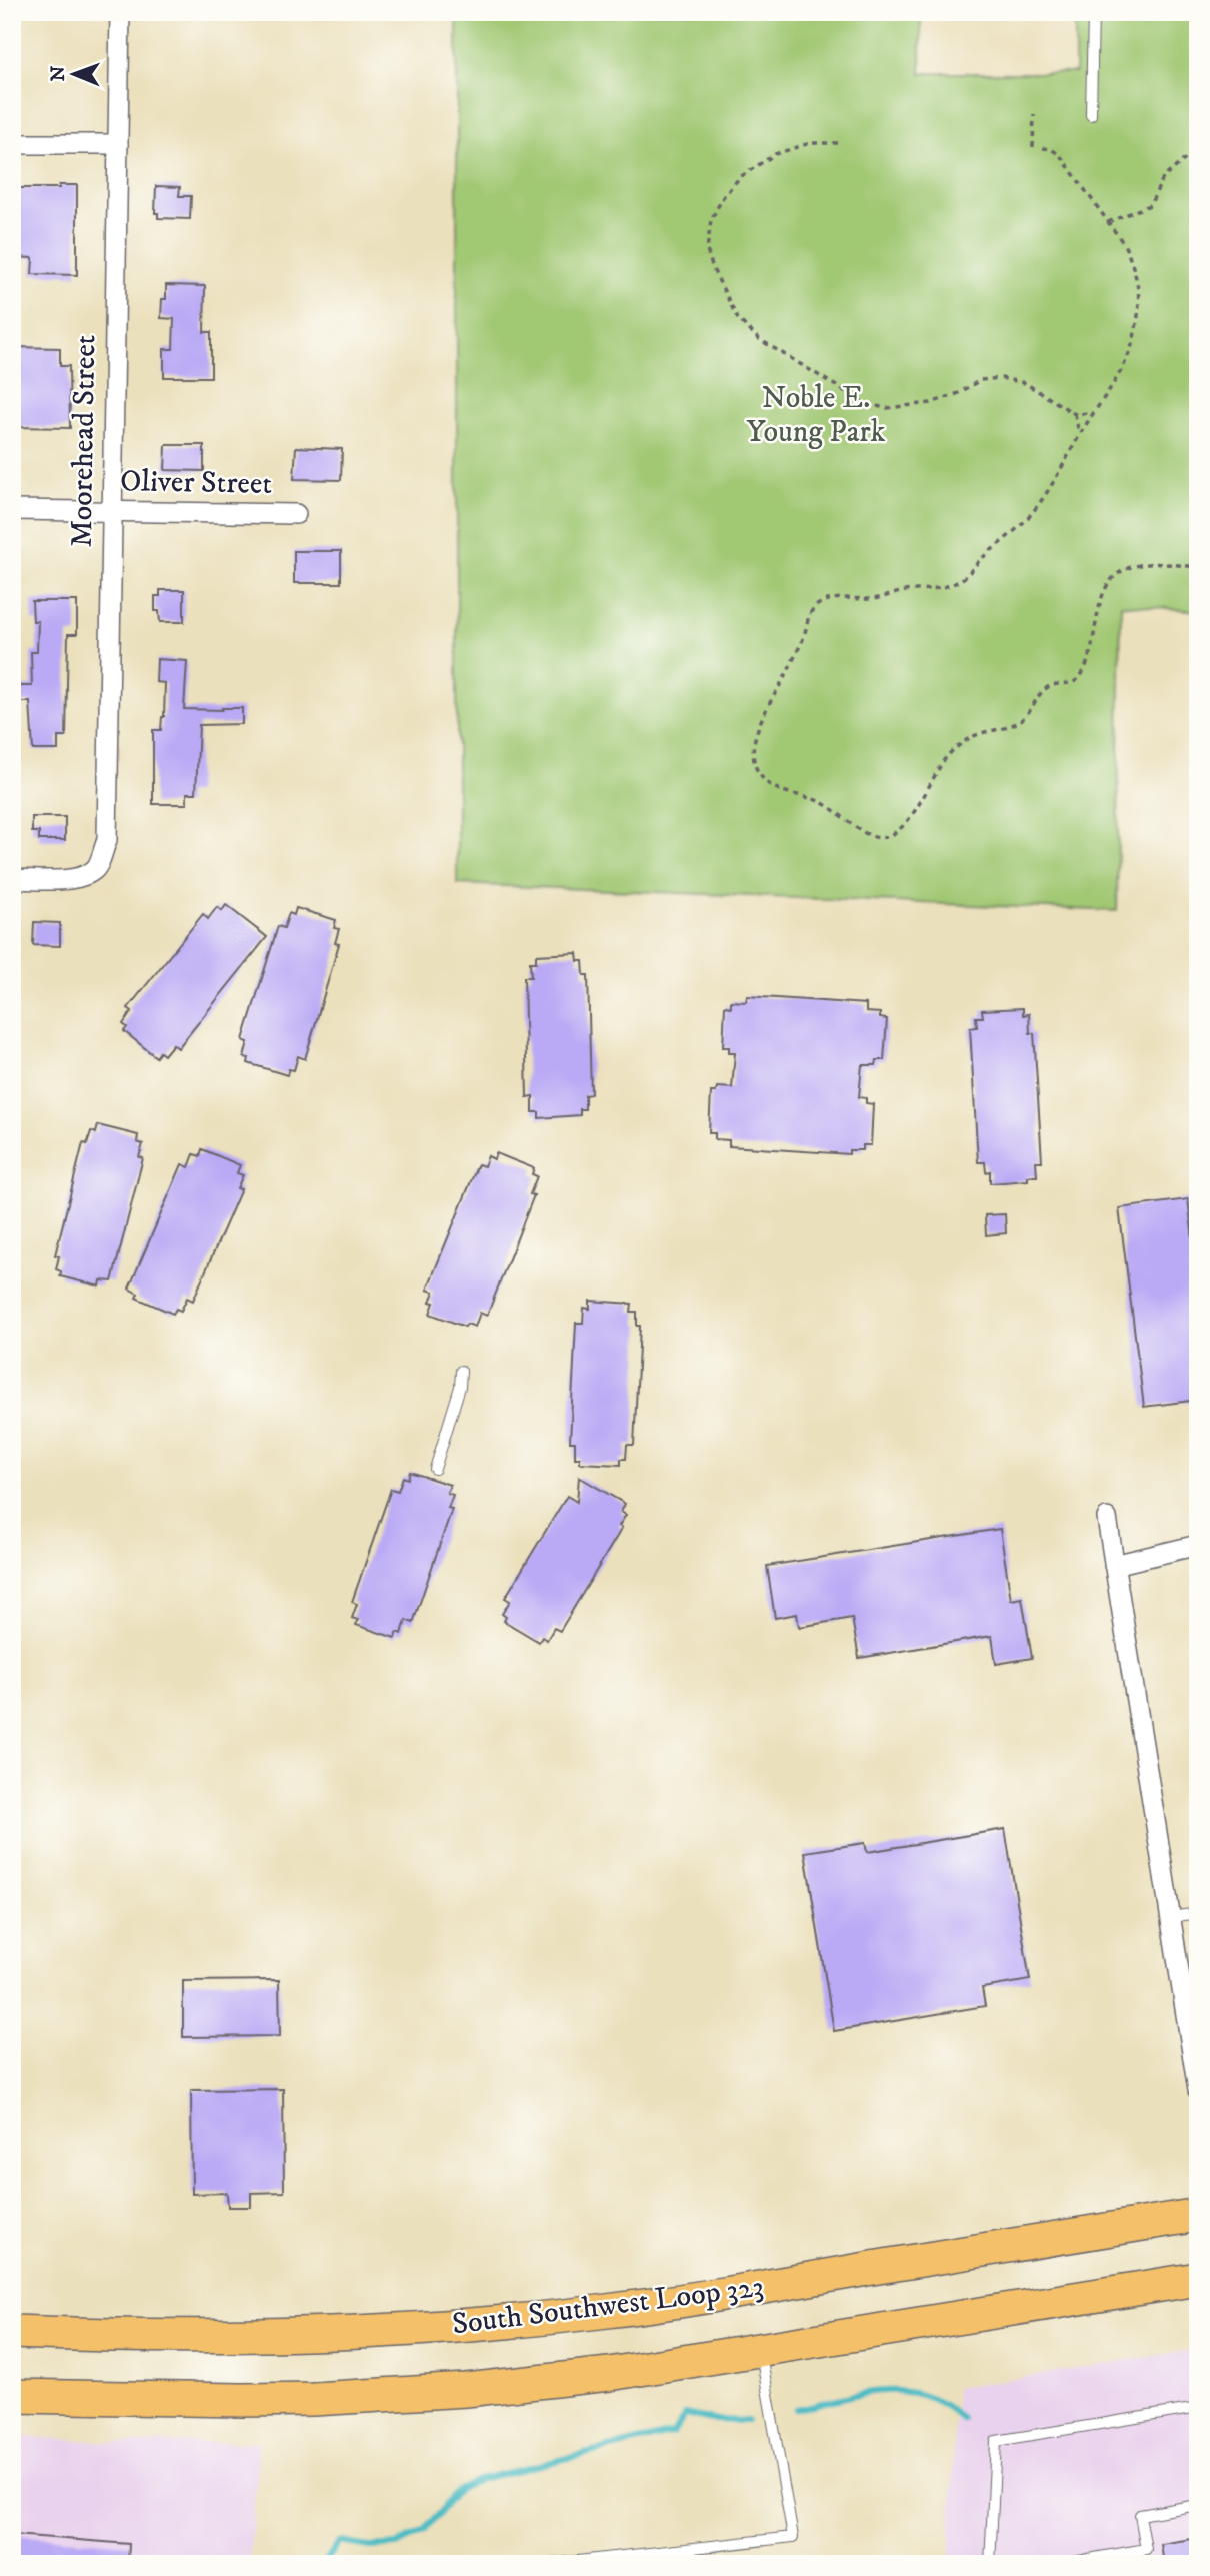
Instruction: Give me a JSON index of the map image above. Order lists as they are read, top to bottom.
{
  "streets": {
    "highway": ["South Southwest Loop 323"],
    "street": ["Moorehead Street", "Oliver Street"]
  },
  "crossings": [
    ["Moorehead Street", "Oliver Street"]
  ],
  "parks": ["Noble E. Young Park"],
  "north": "left"
}
